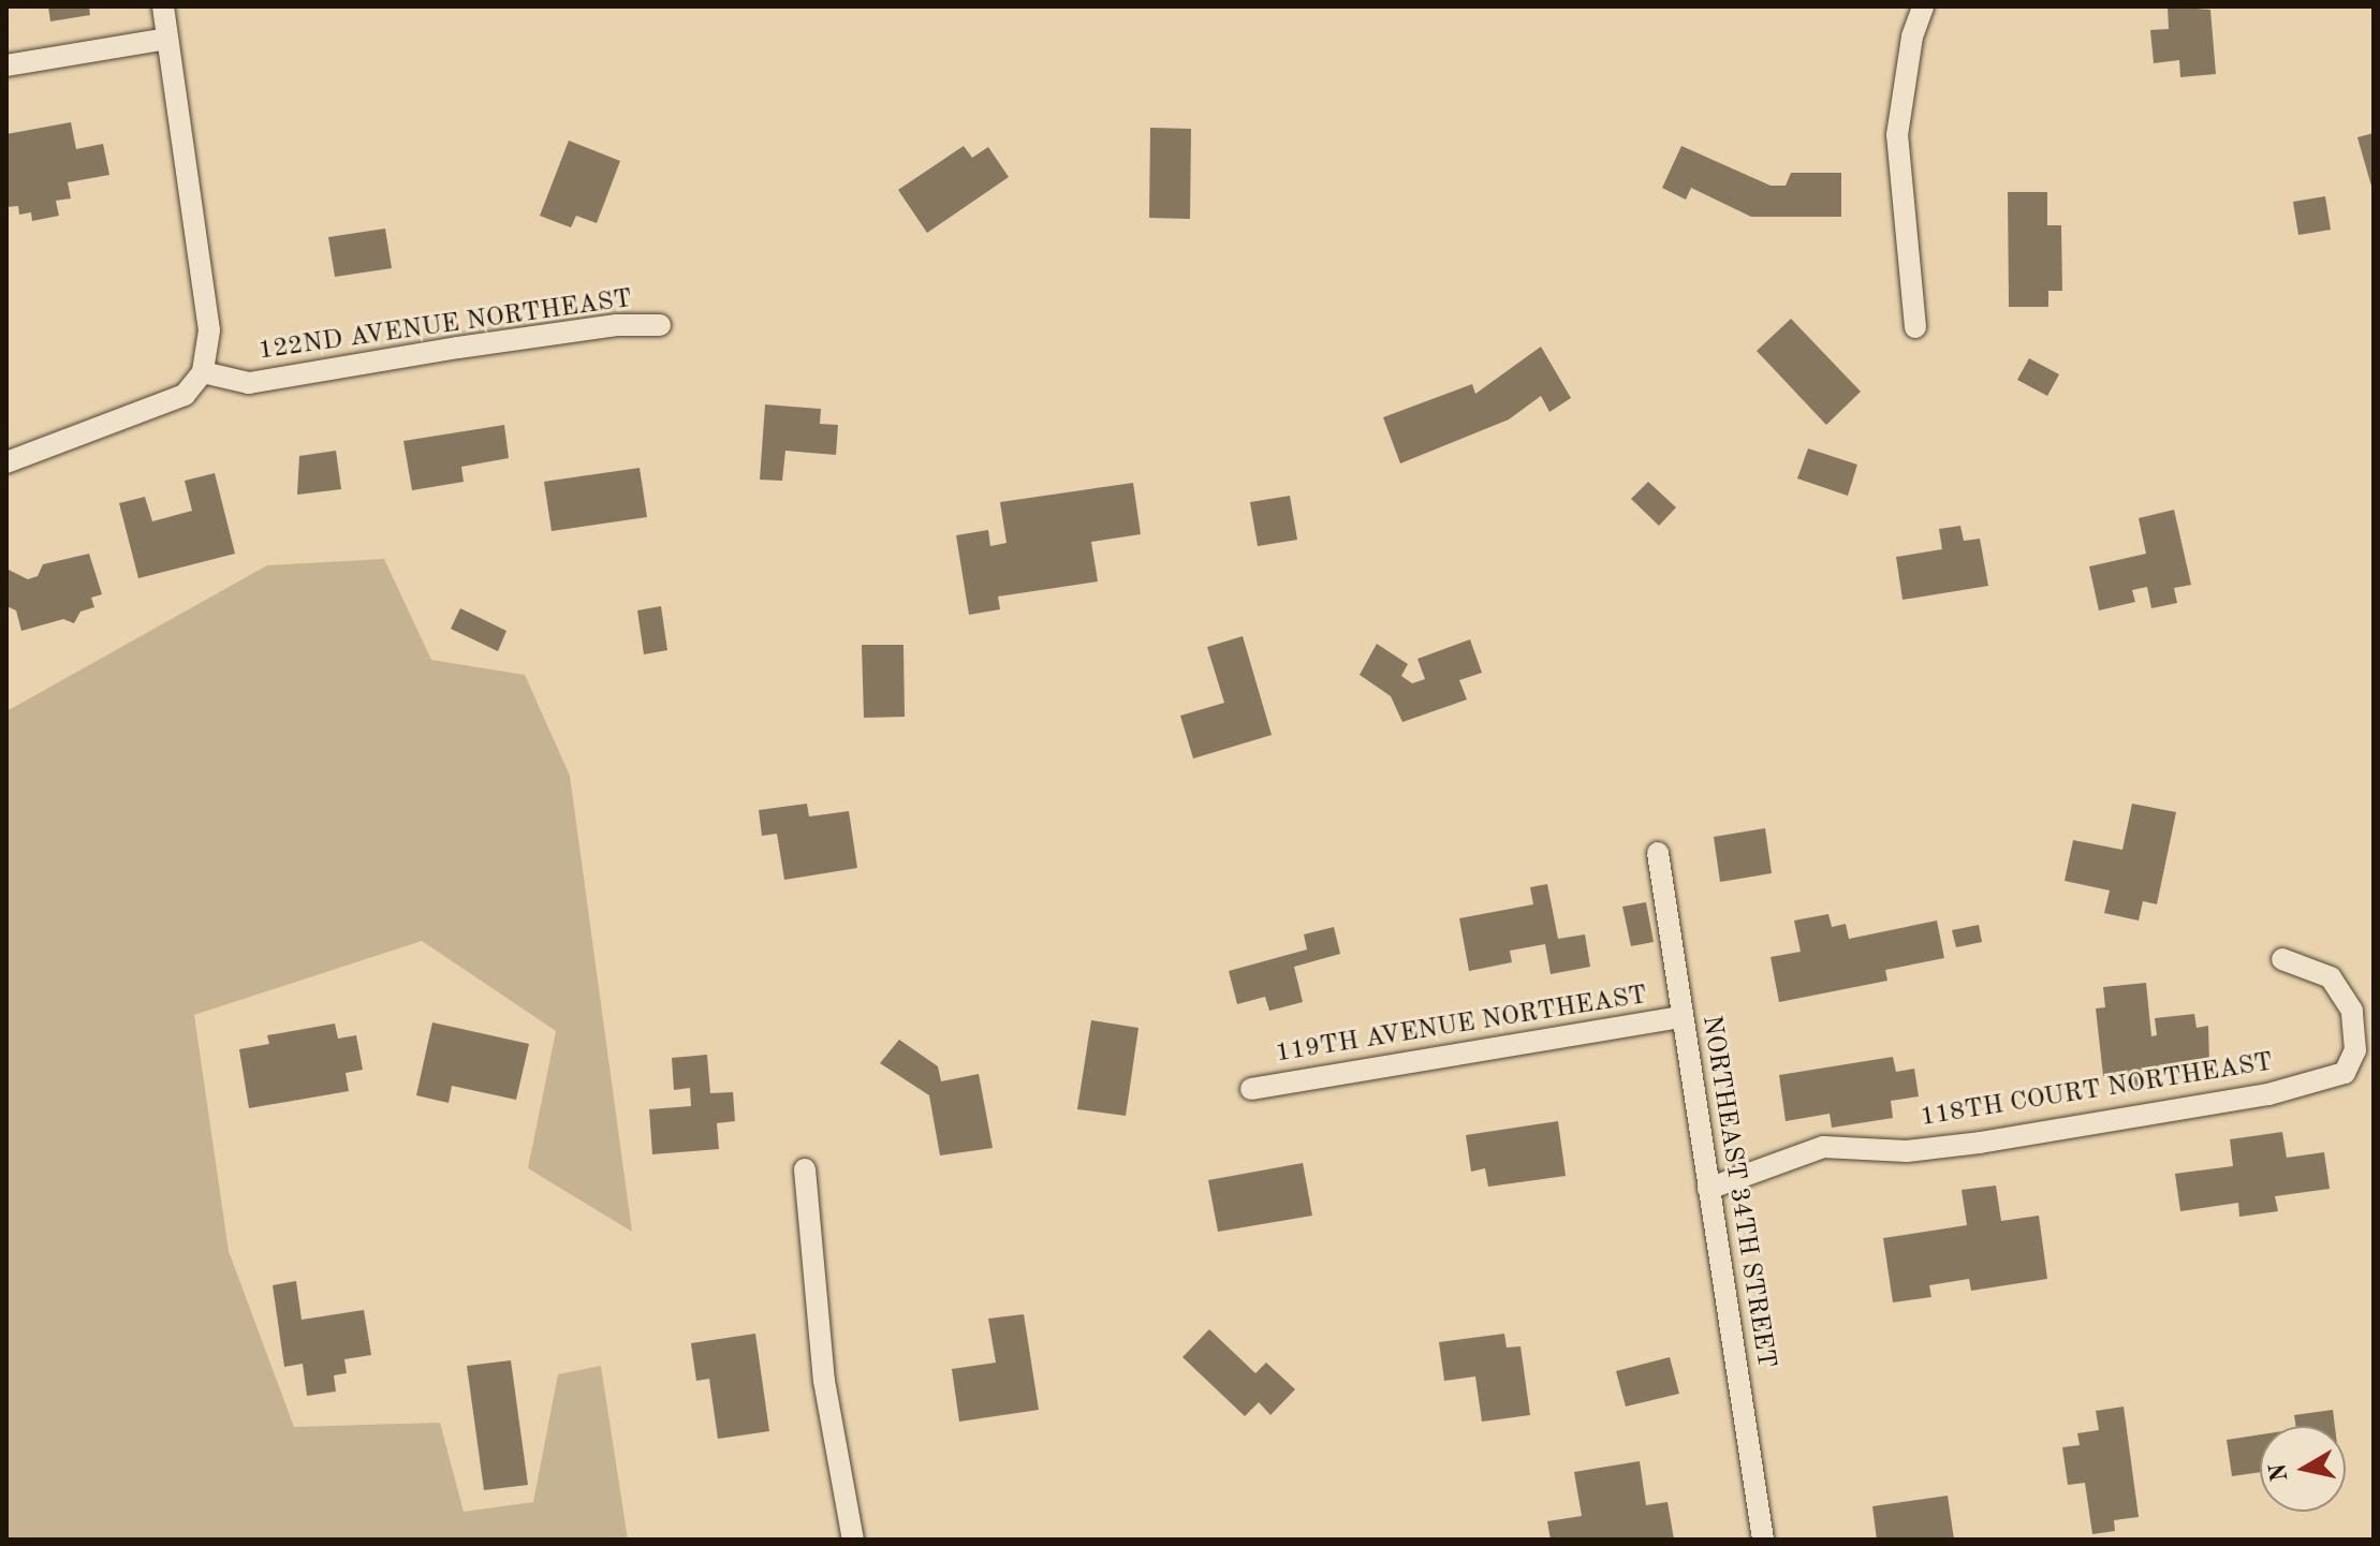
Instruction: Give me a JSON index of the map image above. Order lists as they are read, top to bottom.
{
  "streets": {
    "street": [
      "122ND AVENUE NORTHEAST",
      "119TH AVENUE NORTHEAST",
      "118TH COURT NORTHEAST",
      "NORTHEAST 34TH STREET"
    ]
  },
  "crossings": [
    ["119TH AVENUE NORTHEAST", "NORTHEAST 34TH STREET"],
    ["118TH COURT NORTHEAST", "NORTHEAST 34TH STREET"]
  ],
  "north": "left"
}
